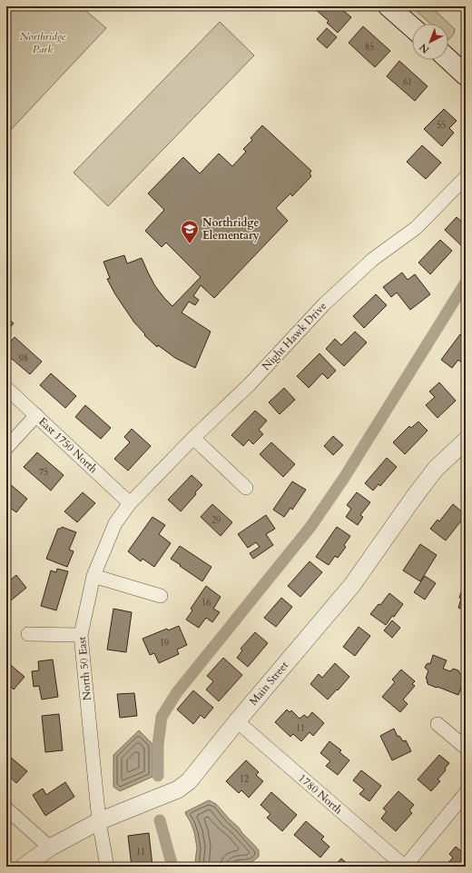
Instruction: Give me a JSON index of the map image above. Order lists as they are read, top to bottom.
{
  "streets": {
    "street": [
      "Night Hawk Drive",
      "East 1750 North",
      "North 50 East",
      "Main Street",
      "1780 North"
    ]
  },
  "crossings": [
    ["Night Hawk Drive", "East 1750 North"],
    ["Night Hawk Drive", "North 50 East"],
    ["East 1750 North", "North 50 East"],
    ["North 50 East", "Main Street"],
    ["Main Street", "1780 North"]
  ],
  "parks": ["Northridge Park"],
  "places": {
    "school or university": ["Northridge Elementary"]
  },
  "house_numbers": [
    "85",
    "61",
    "55",
    "98",
    "75",
    "29",
    "16",
    "19",
    "11",
    "12",
    "11"
  ],
  "north": "bottom left"
}
